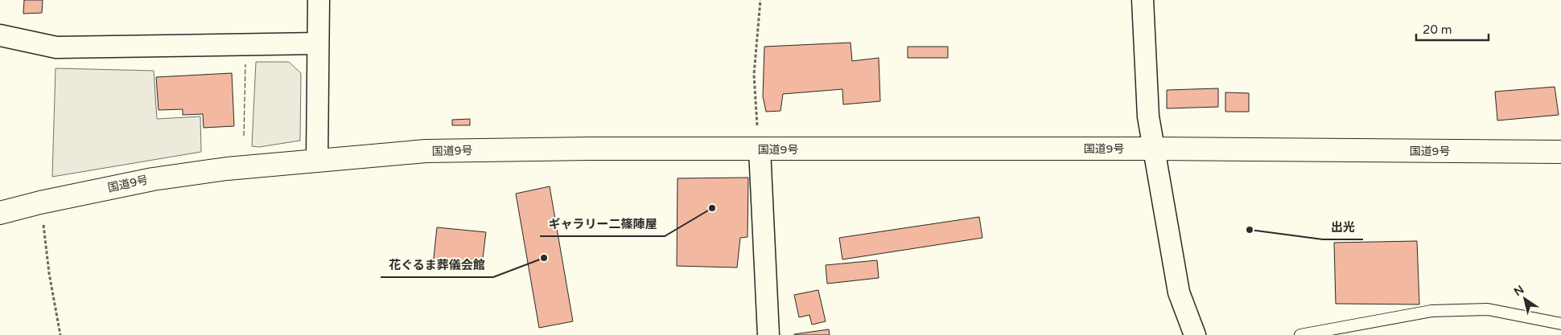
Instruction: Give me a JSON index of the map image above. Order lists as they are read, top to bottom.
{
  "streets": {
    "highway": ["国道9号"]
  },
  "places": ["ギャラリー二篠陣屋", "出光", "花ぐるま葬儀会館"],
  "scale_bar": "20 m",
  "north": "top left"
}
